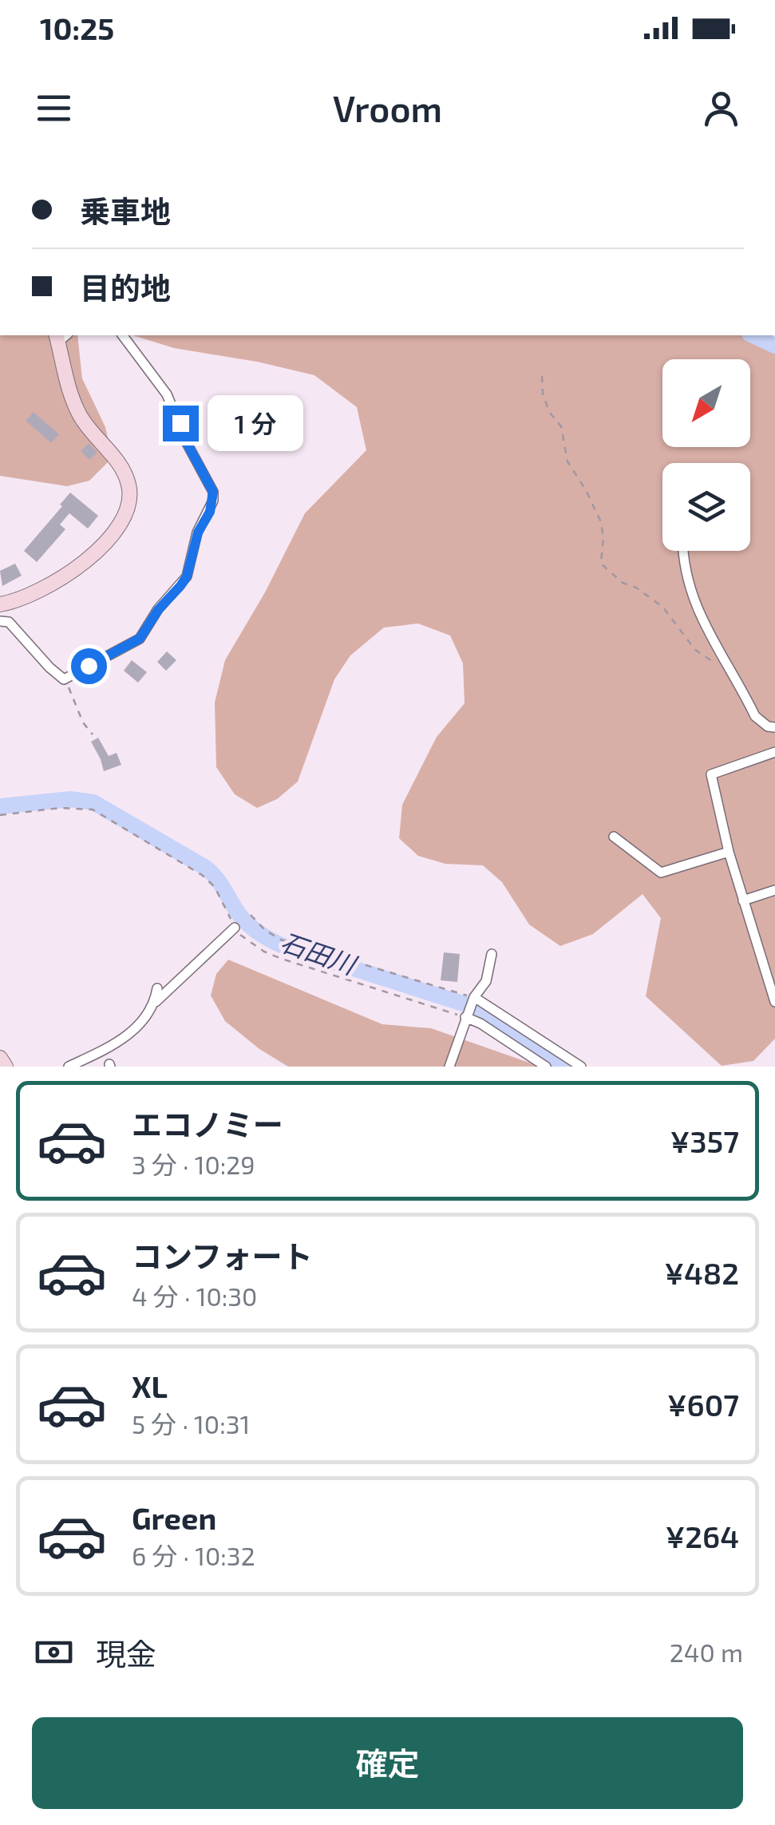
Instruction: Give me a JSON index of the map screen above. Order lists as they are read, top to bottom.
{
  "water": ["石田川"],
  "north": "bottom left",
  "page": {
    "status": "10:25",
    "header": "Vroom",
    "banner": ["乗車地", "目的地"],
    "bubble": "1 分",
    "list": [
      {
        "name": "エコノミー",
        "note": "3 分 · 10:29",
        "value": "¥357"
      },
      {
        "name": "コンフォート",
        "note": "4 分 · 10:30",
        "value": "¥482"
      },
      {
        "name": "XL",
        "note": "5 分 · 10:31",
        "value": "¥607"
      },
      {
        "name": "Green",
        "note": "6 分 · 10:32",
        "value": "¥264"
      }
    ],
    "pay": ["現金", "240 m"],
    "buttons": "確定"
  }
}
